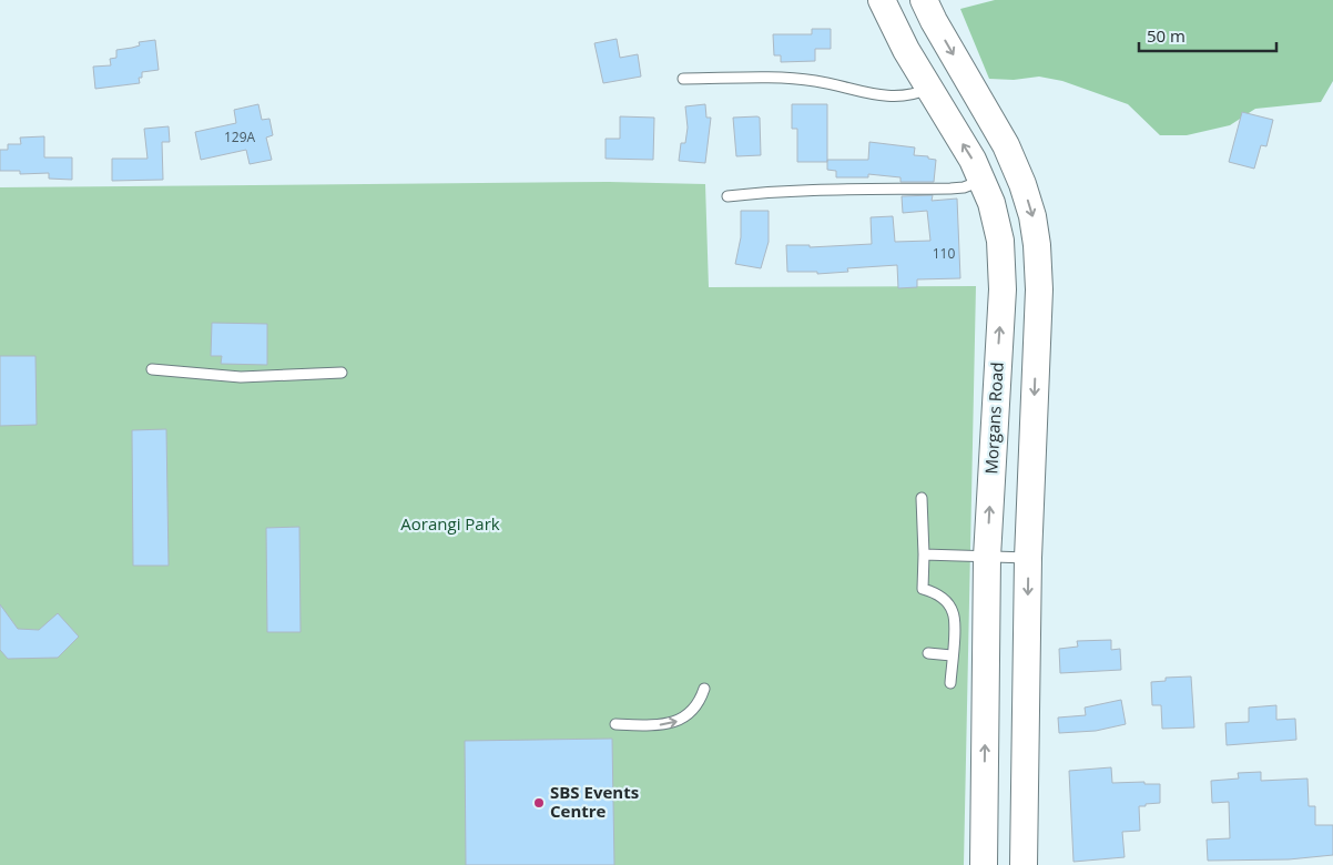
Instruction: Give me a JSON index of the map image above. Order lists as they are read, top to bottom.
{
  "streets": {
    "street": ["Morgans Road"]
  },
  "parks": ["Aorangi Park"],
  "places": ["SBS Events Centre"],
  "house_numbers": ["129A", "110"],
  "scale_bar": "50 m"
}
